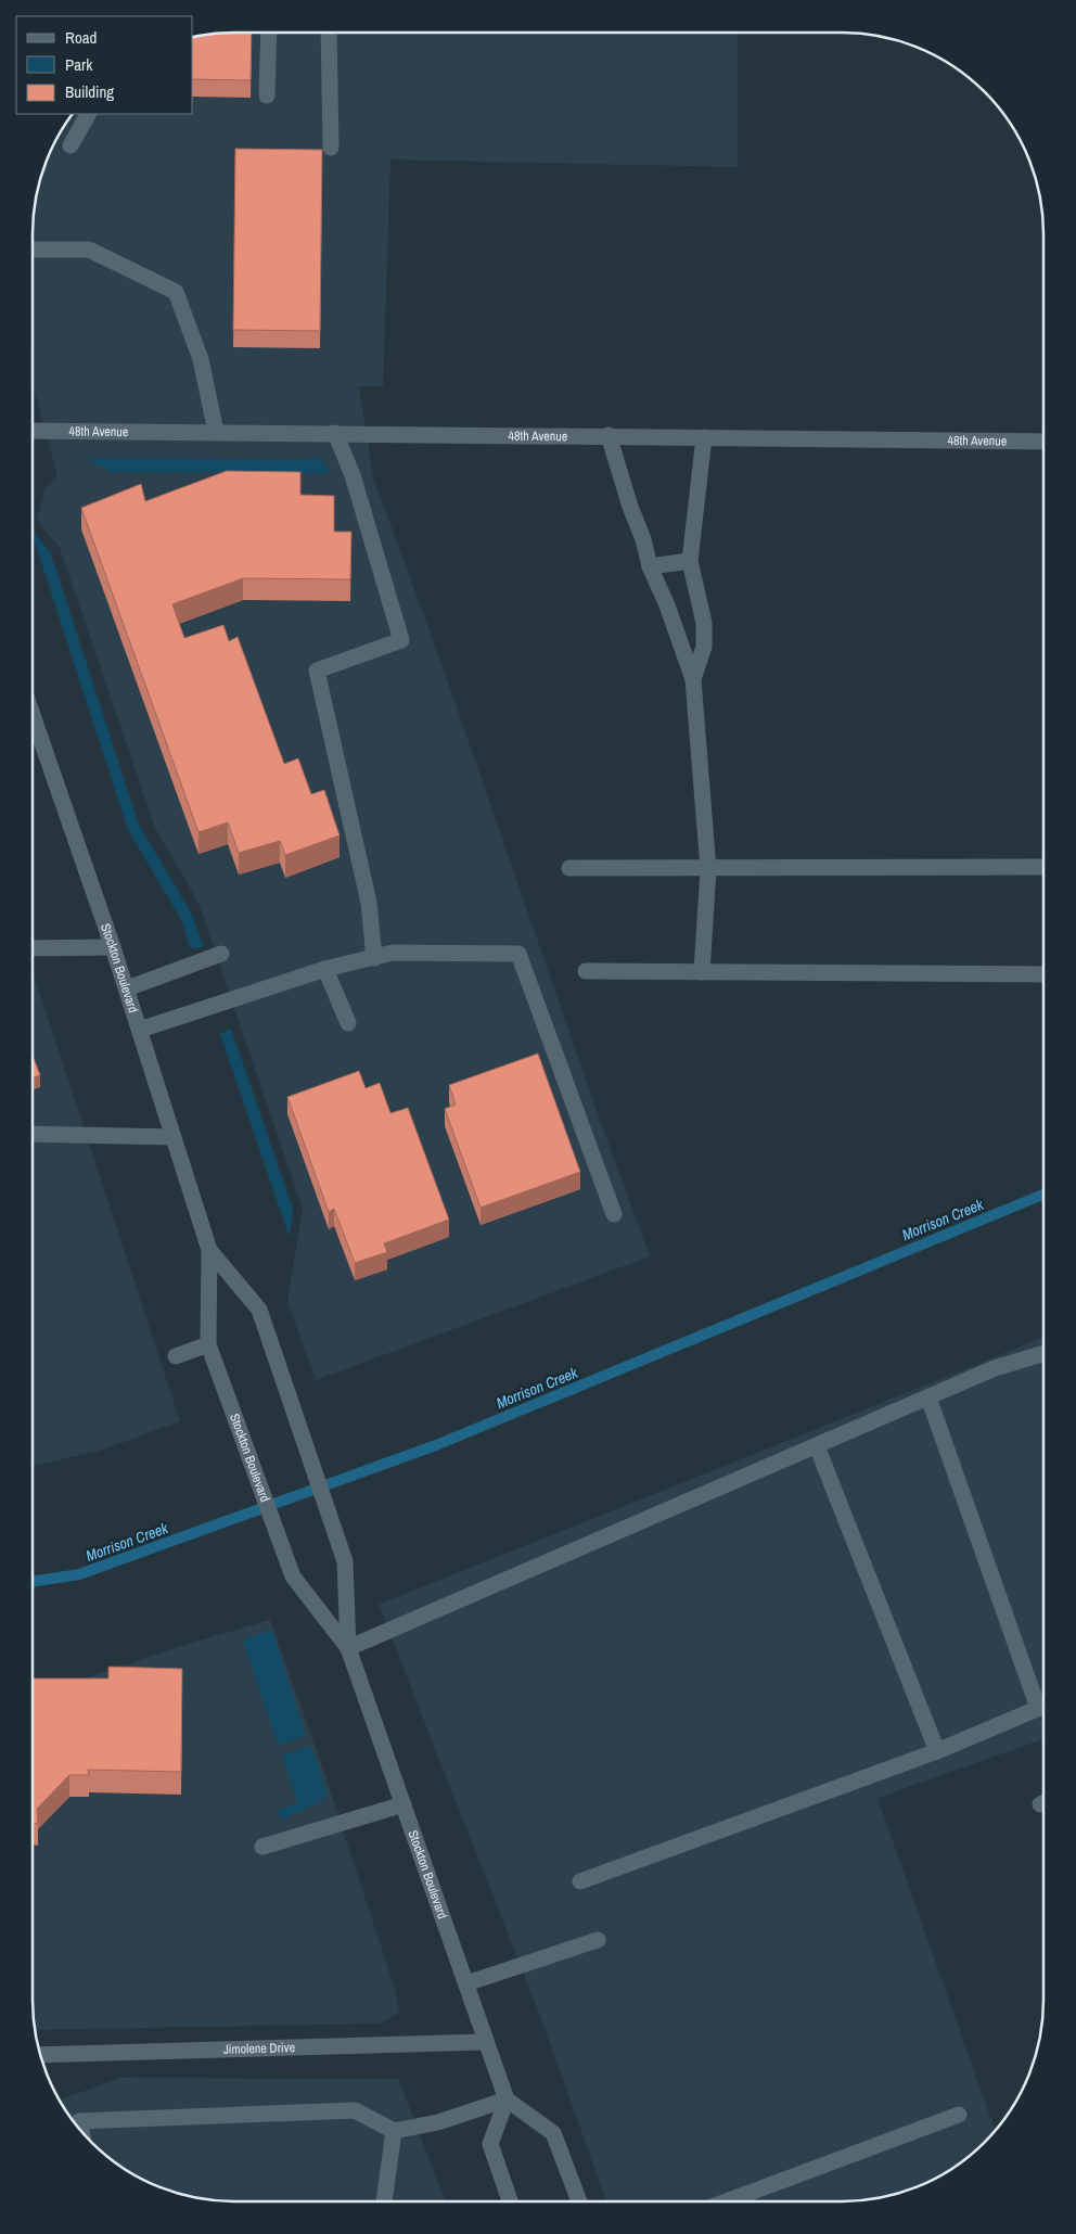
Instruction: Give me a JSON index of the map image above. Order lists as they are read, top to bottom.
{
  "streets": {
    "main road": ["48th Avenue", "Stockton Boulevard", "Jimolene Drive"]
  },
  "crossings": [
    ["Stockton Boulevard", "Jimolene Drive"]
  ],
  "water": ["Morrison Creek"],
  "legend": ["Road", "Park", "Building"]
}
